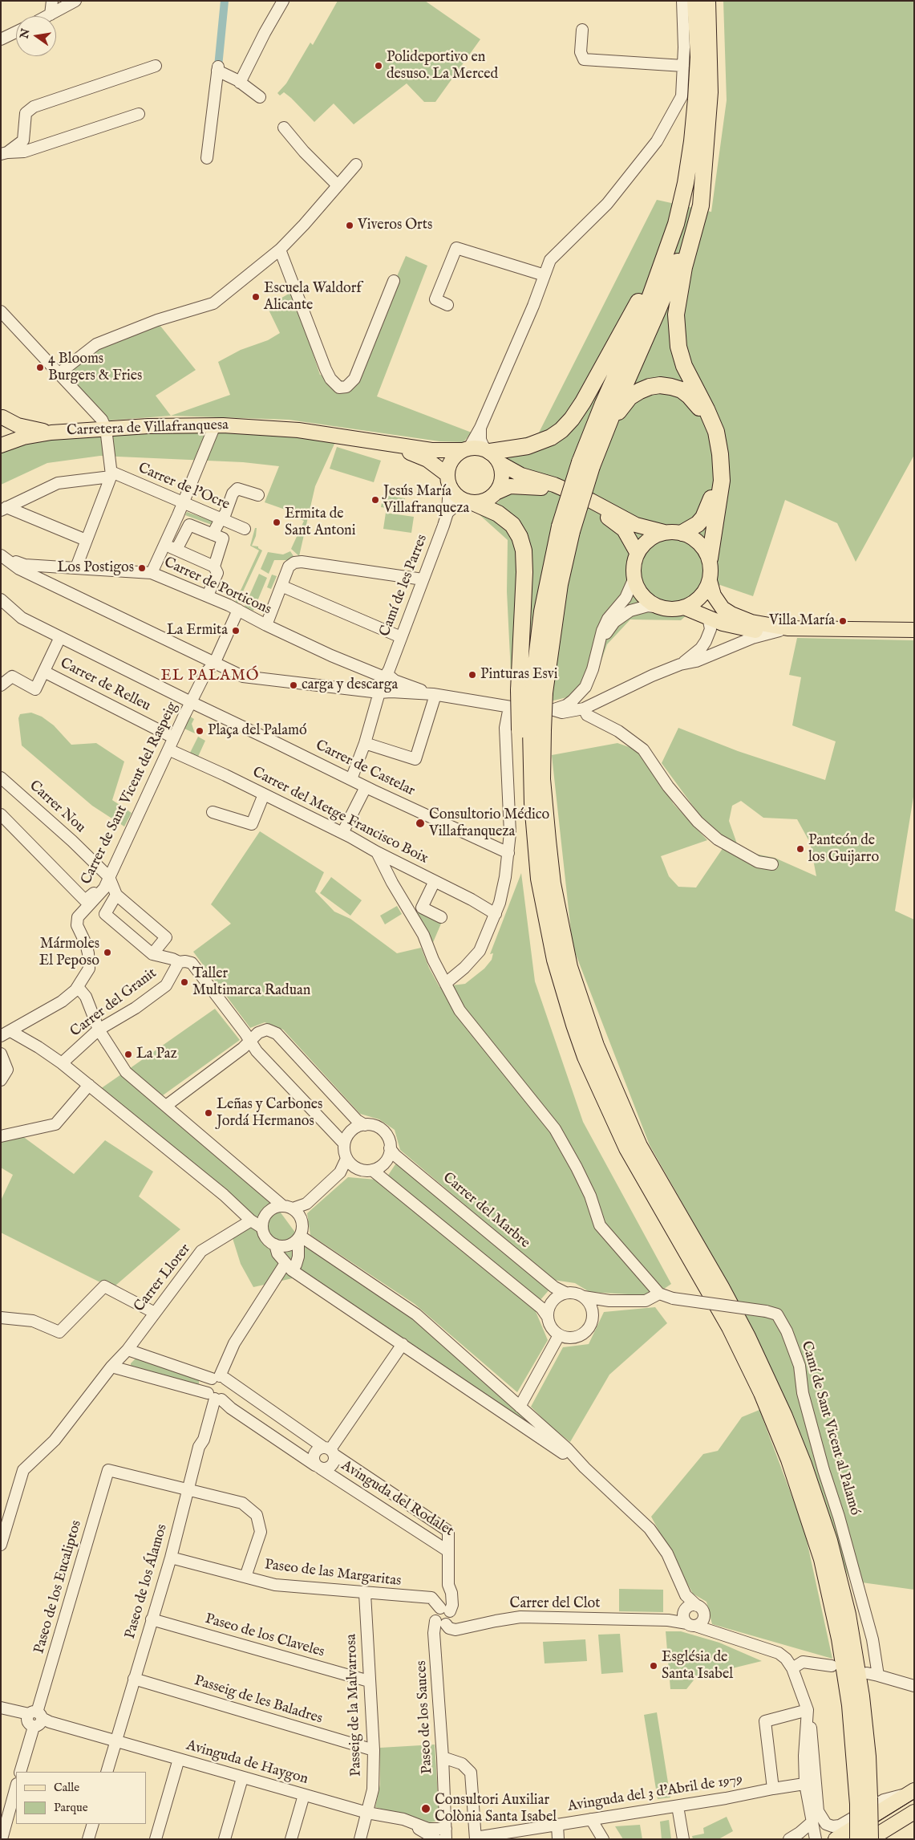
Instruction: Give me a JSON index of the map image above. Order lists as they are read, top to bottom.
{
  "streets": {
    "main road": ["Carretera de Villafranquesa"],
    "street": [
      "Carrer de l'Ocre",
      "Camí de les Parres",
      "Carrer de Porticons",
      "Carrer de Relleu",
      "Carrer de Castelar",
      "Carrer de Sant Vicent del Raspeig",
      "Carrer Nou",
      "Carrer del Metge Francisco Boix",
      "Carrer del Granit",
      "Carrer del Marbre",
      "Carrer Llorer",
      "Camí de Sant Vicent al Palamó",
      "Avinguda del Rodalet",
      "Paseo de las Margaritas",
      "Paseo de los Álamos",
      "Paseo de los Eucaliptos",
      "Carrer del Clot",
      "Paseo de los Claveles",
      "Passeig de les Baladres",
      "Passeig de la Malvarrosa",
      "Paseo de los Sauces",
      "Avinguda de Haygon",
      "Avinguda del 3 d'Abril de 1979"
    ]
  },
  "crossings": [
    ["Carretera de Villafranquesa", "Camí de les Parres"],
    ["Camí de les Parres", "Carrer de Porticons"],
    ["Camí de les Parres", "Carrer de Castelar"],
    ["Carrer de Porticons", "Carrer de Sant Vicent del Raspeig"],
    ["Carrer de Relleu", "Carrer de Sant Vicent del Raspeig"],
    ["Carrer de Castelar", "Carrer de Sant Vicent del Raspeig"],
    ["Carrer de Sant Vicent del Raspeig", "Carrer Nou"],
    ["Carrer de Sant Vicent del Raspeig", "Carrer del Metge Francisco Boix"],
    ["Carrer del Metge Francisco Boix", "Camí de Sant Vicent al Palamó"],
    ["Carrer Llorer", "Avinguda del Rodalet"],
    ["Avinguda del Rodalet", "Paseo de los Álamos"],
    ["Avinguda del Rodalet", "Paseo de los Sauces"],
    ["Paseo de las Margaritas", "Paseo de los Álamos"],
    ["Paseo de las Margaritas", "Passeig de la Malvarrosa"],
    ["Paseo de las Margaritas", "Paseo de los Sauces"],
    ["Paseo de los Álamos", "Paseo de los Eucaliptos"],
    ["Paseo de los Álamos", "Paseo de los Claveles"],
    ["Paseo de los Álamos", "Passeig de les Baladres"],
    ["Paseo de los Álamos", "Avinguda de Haygon"],
    ["Paseo de los Eucaliptos", "Avinguda de Haygon"],
    ["Carrer del Clot", "Paseo de los Sauces"],
    ["Paseo de los Claveles", "Passeig de la Malvarrosa"],
    ["Passeig de les Baladres", "Passeig de la Malvarrosa"],
    ["Passeig de la Malvarrosa", "Avinguda de Haygon"],
    ["Paseo de los Sauces", "Avinguda de Haygon"]
  ],
  "districts": ["EL PALAMÓ"],
  "places": [
    "Polideportivo en desuso. La Merced",
    "Viveros Orts",
    "Escuela Waldorf Alicante",
    "4 Blooms Burgers & Fries",
    "Jesús María Villafranqueza",
    "Ermita de Sant Antoni",
    "Los Postigos",
    "Villa María",
    "La Ermita",
    "Pinturas Esvi",
    "carga y descarga",
    "Plaça del Palamó",
    "Consultorio Médico Villafranqueza",
    "Panteón de los Guijarro",
    "Mármoles El Peposo",
    "Taller Multimarca Raduan",
    "La Paz",
    "Leñas y Carbones Jordá Hermanos",
    "Església de Santa Isabel",
    "Consultori Auxiliar Colònia Santa Isabel"
  ],
  "legend": ["Calle", "Parque"],
  "north": "left"
}
